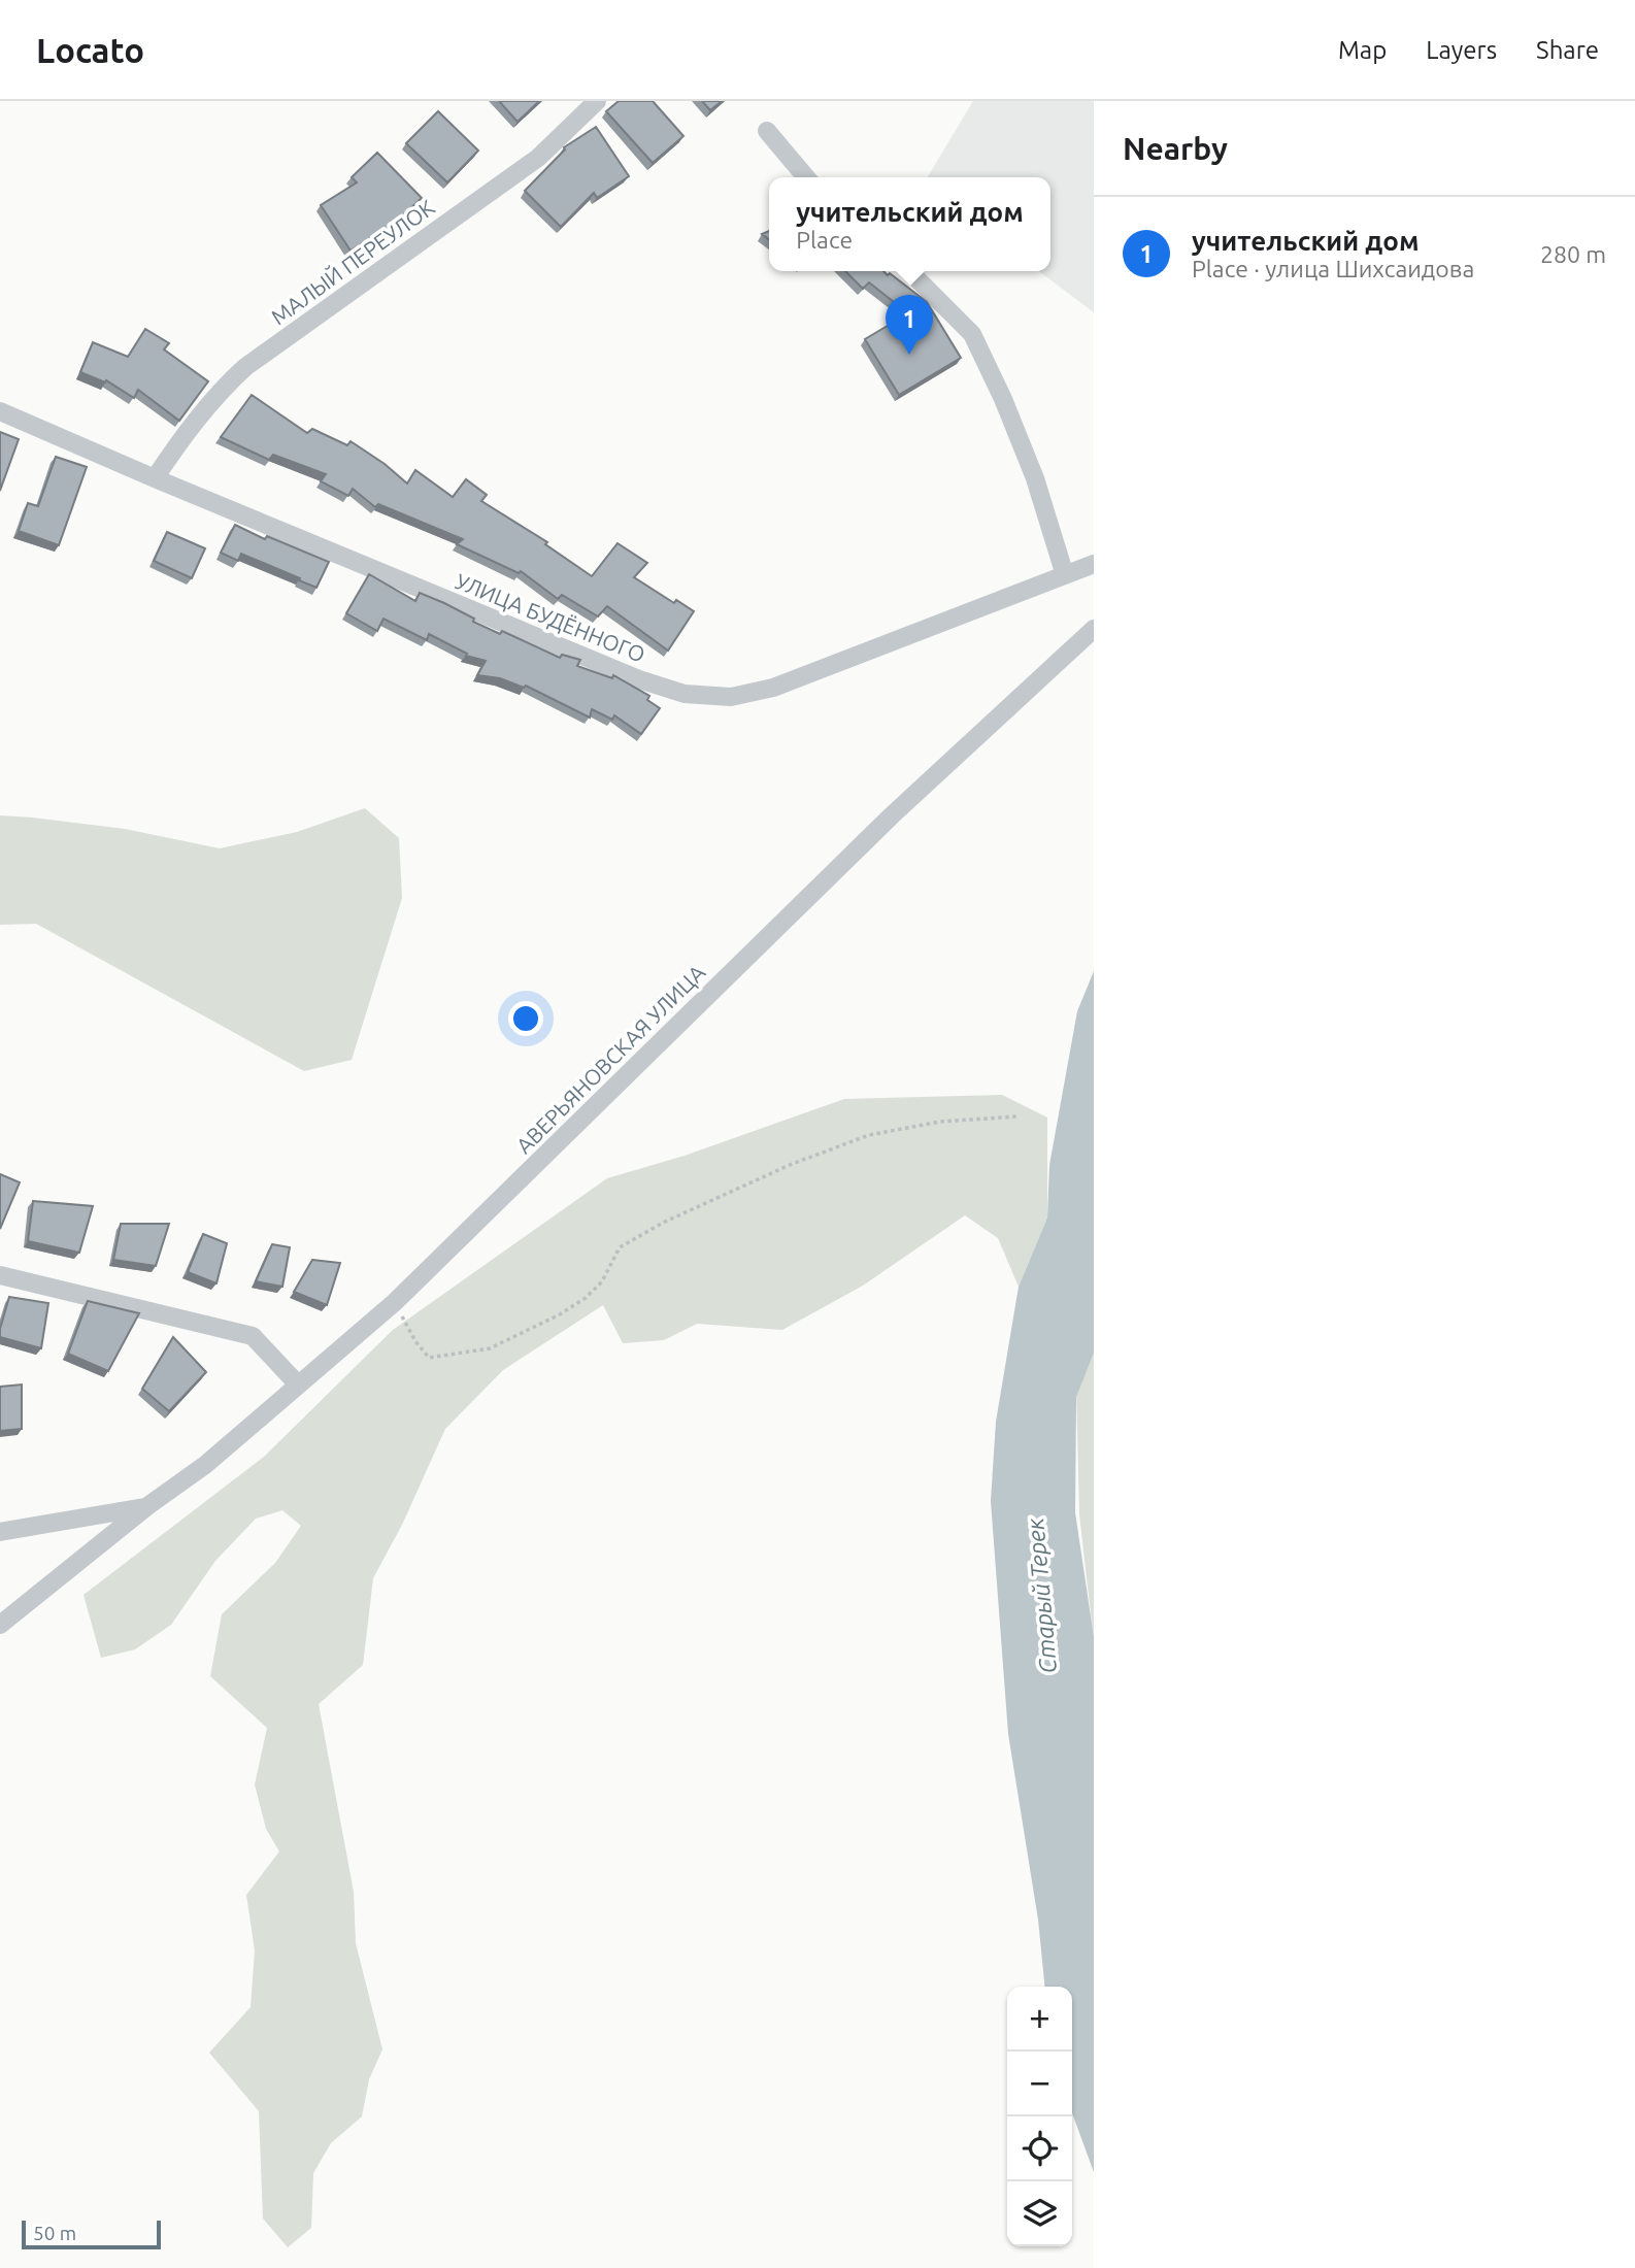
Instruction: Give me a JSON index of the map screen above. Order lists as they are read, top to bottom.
{
  "streets": {
    "street": ["МАЛЫЙ ПЕРЕУЛОК", "УЛИЦА БУДЁННОГО", "АВЕРЬЯНОВСКАЯ УЛИЦА"]
  },
  "crossings": [
    ["МАЛЫЙ ПЕРЕУЛОК", "УЛИЦА БУДЁННОГО"]
  ],
  "water": ["Старый Терек"],
  "scale_bar": "50 m",
  "page": {
    "header": "Locato",
    "nav": ["Map", "Layers", "Share"],
    "heading": "Nearby",
    "popup": ["учительский дом", "Place"],
    "list": [
      {
        "mark": "1",
        "name": "учительский дом",
        "note": "Place · улица Шихсаидова",
        "value": "280 m"
      }
    ],
    "pins": "1",
    "map_buttons": ["+", "−"],
    "scale": "50 m"
  }
}
